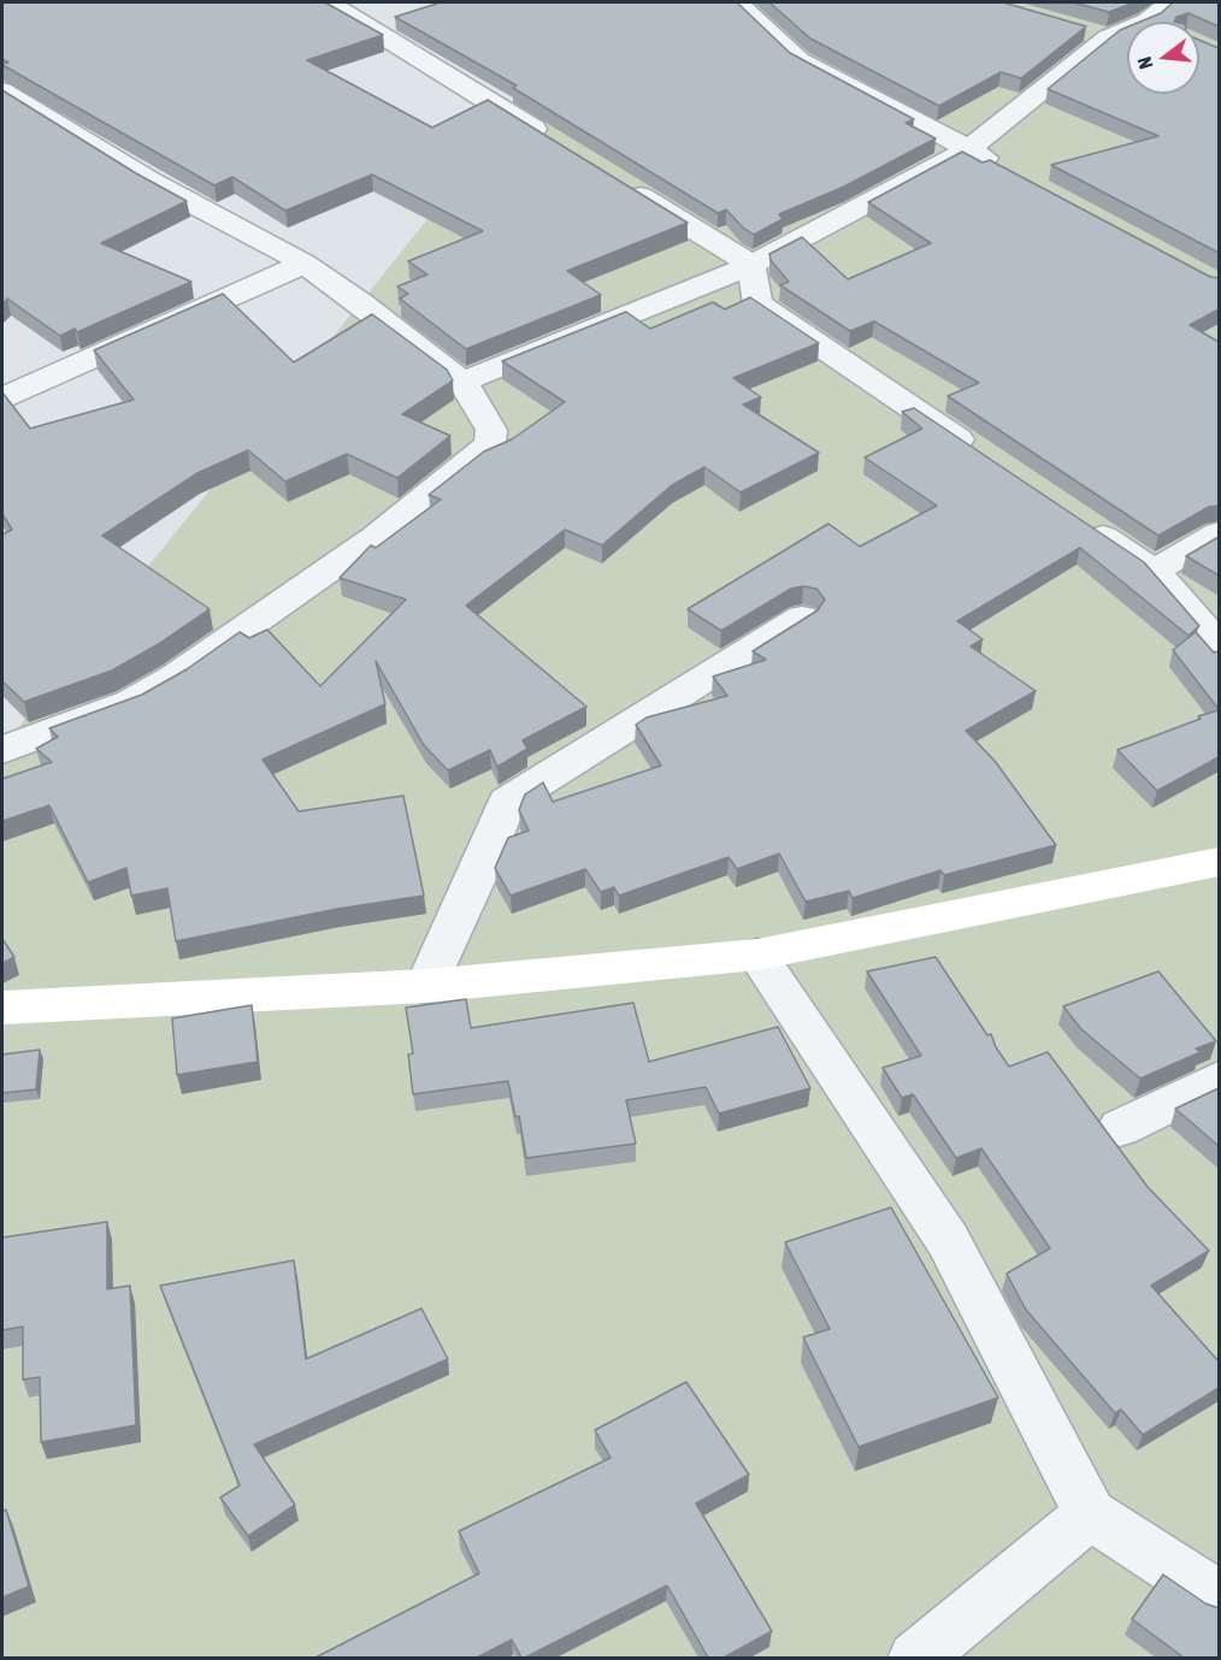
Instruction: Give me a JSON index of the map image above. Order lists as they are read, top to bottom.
{
  "north": "left"
}
